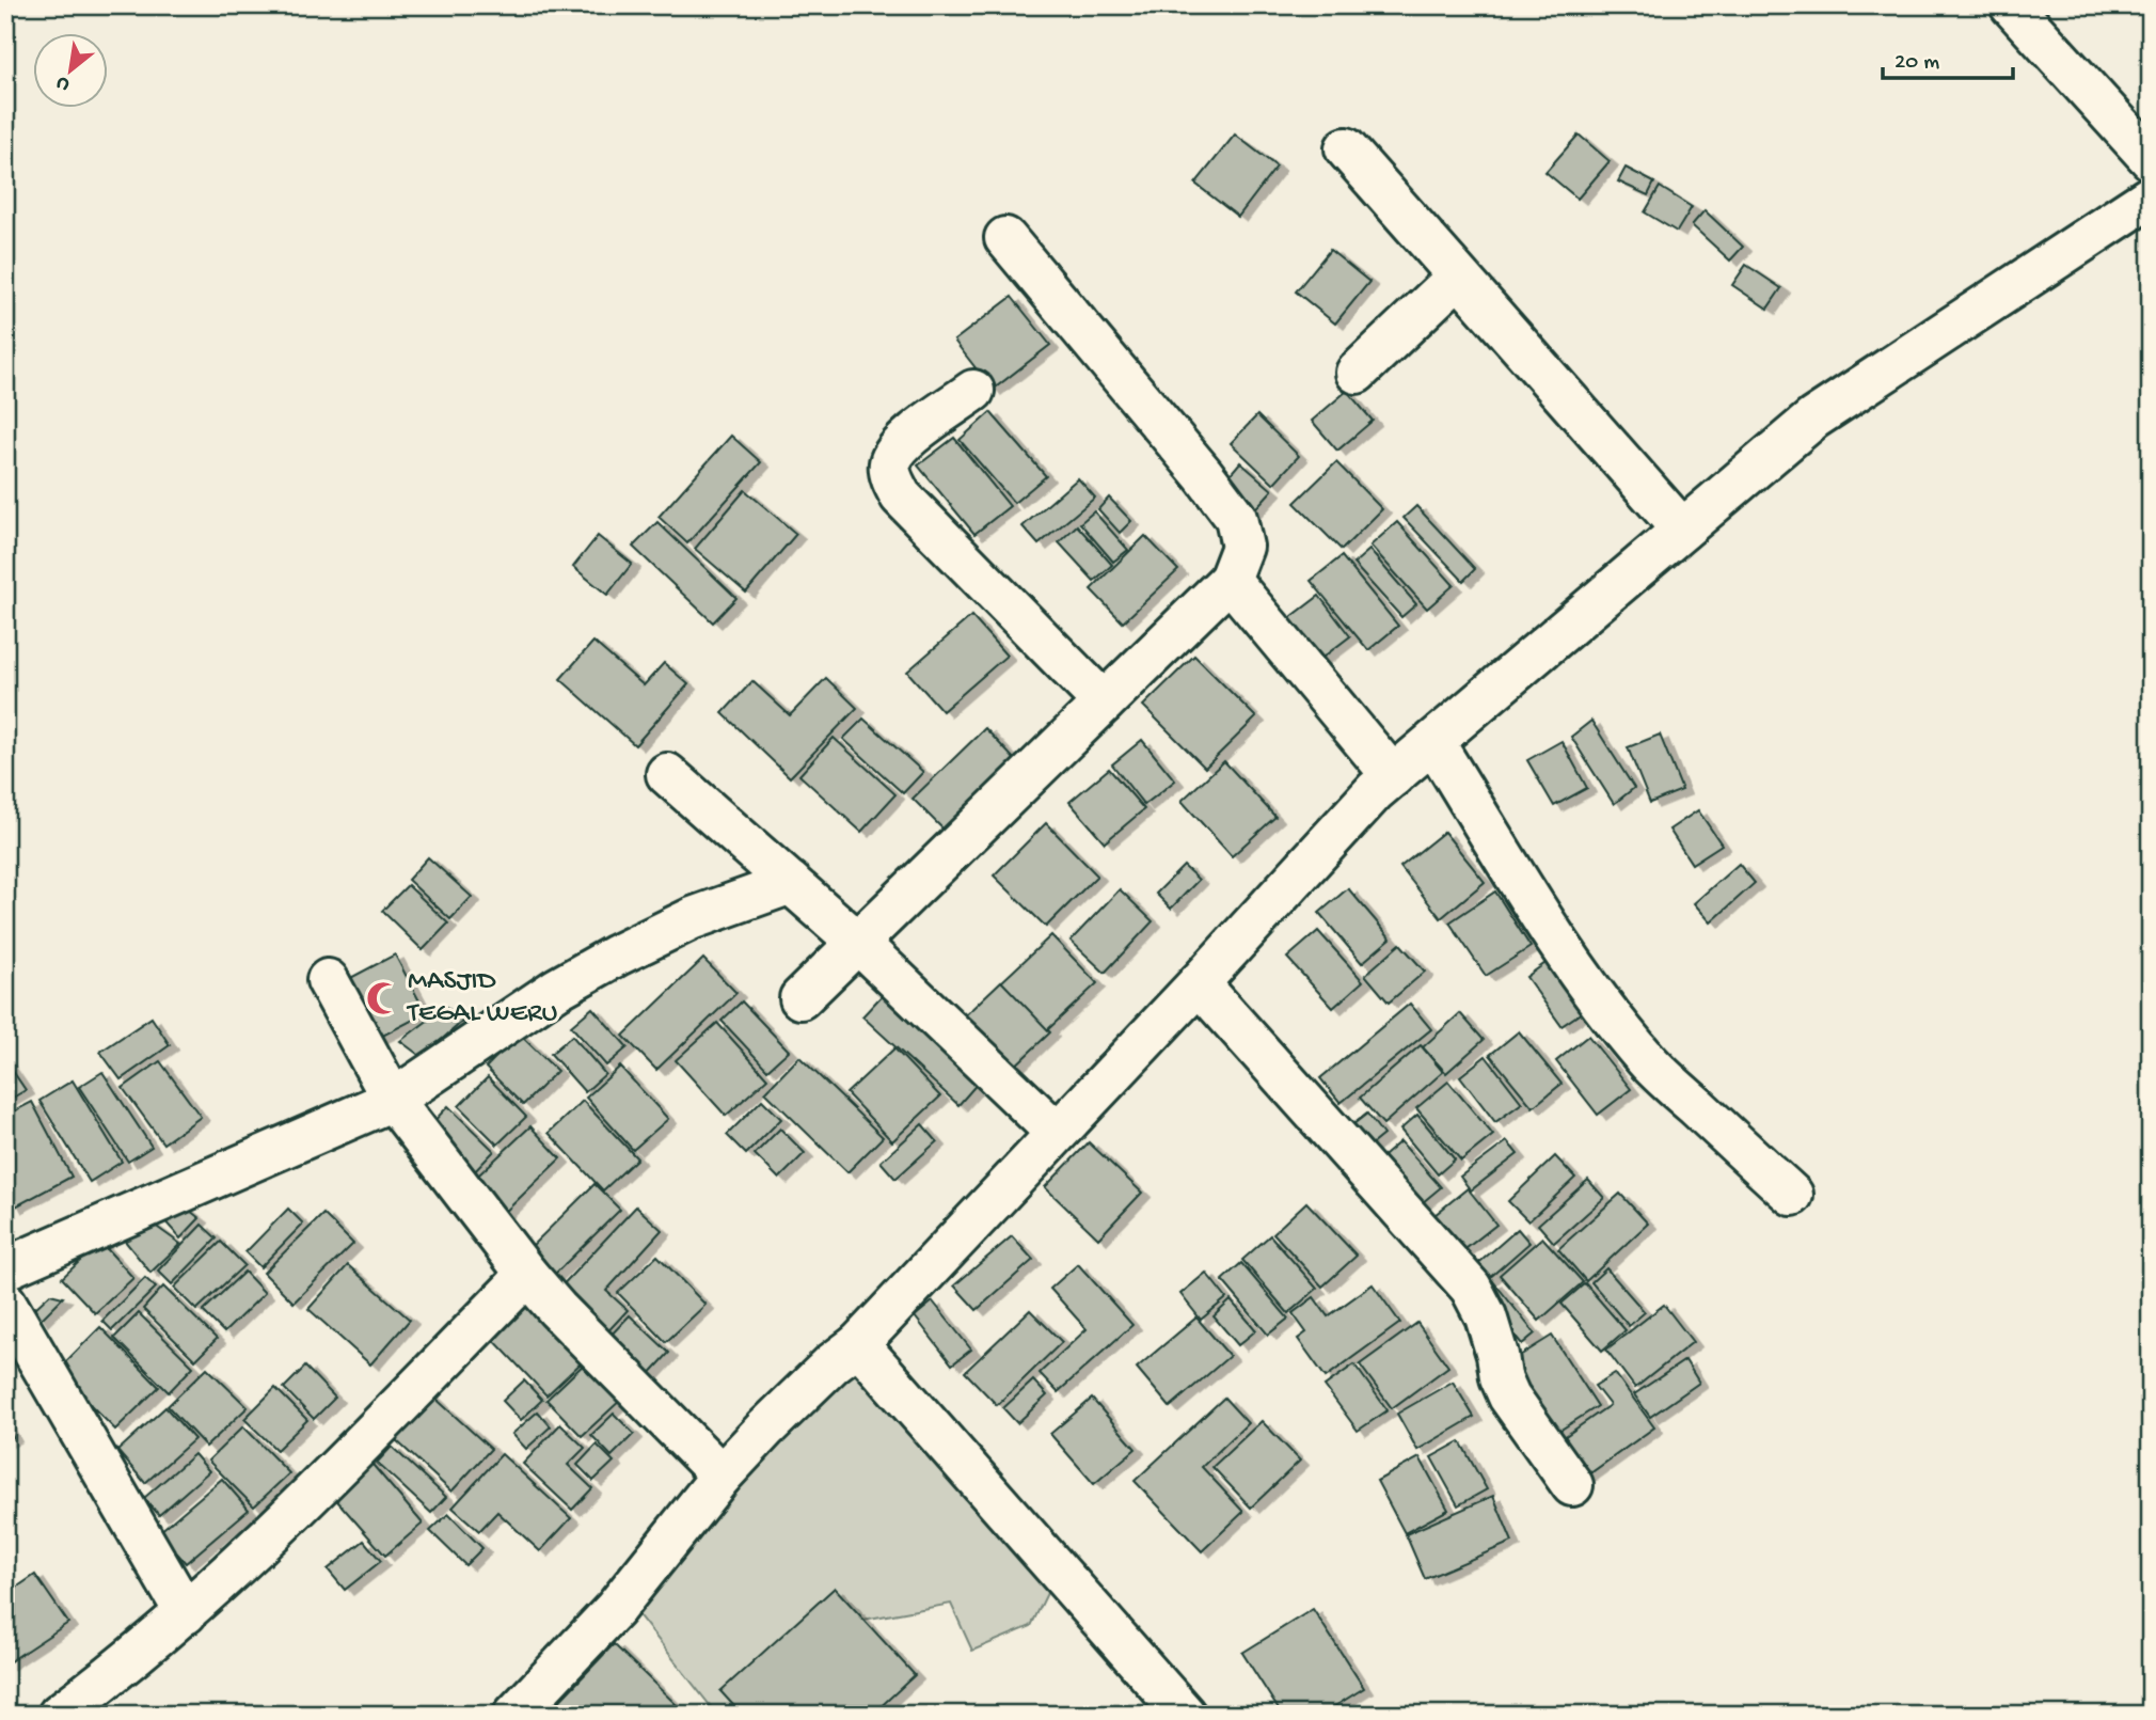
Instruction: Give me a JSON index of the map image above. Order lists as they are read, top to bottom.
{
  "places": {
    "mosque": ["MASJID TEGAL WERU"]
  },
  "scale_bar": "20 m",
  "north": "bottom left"
}
